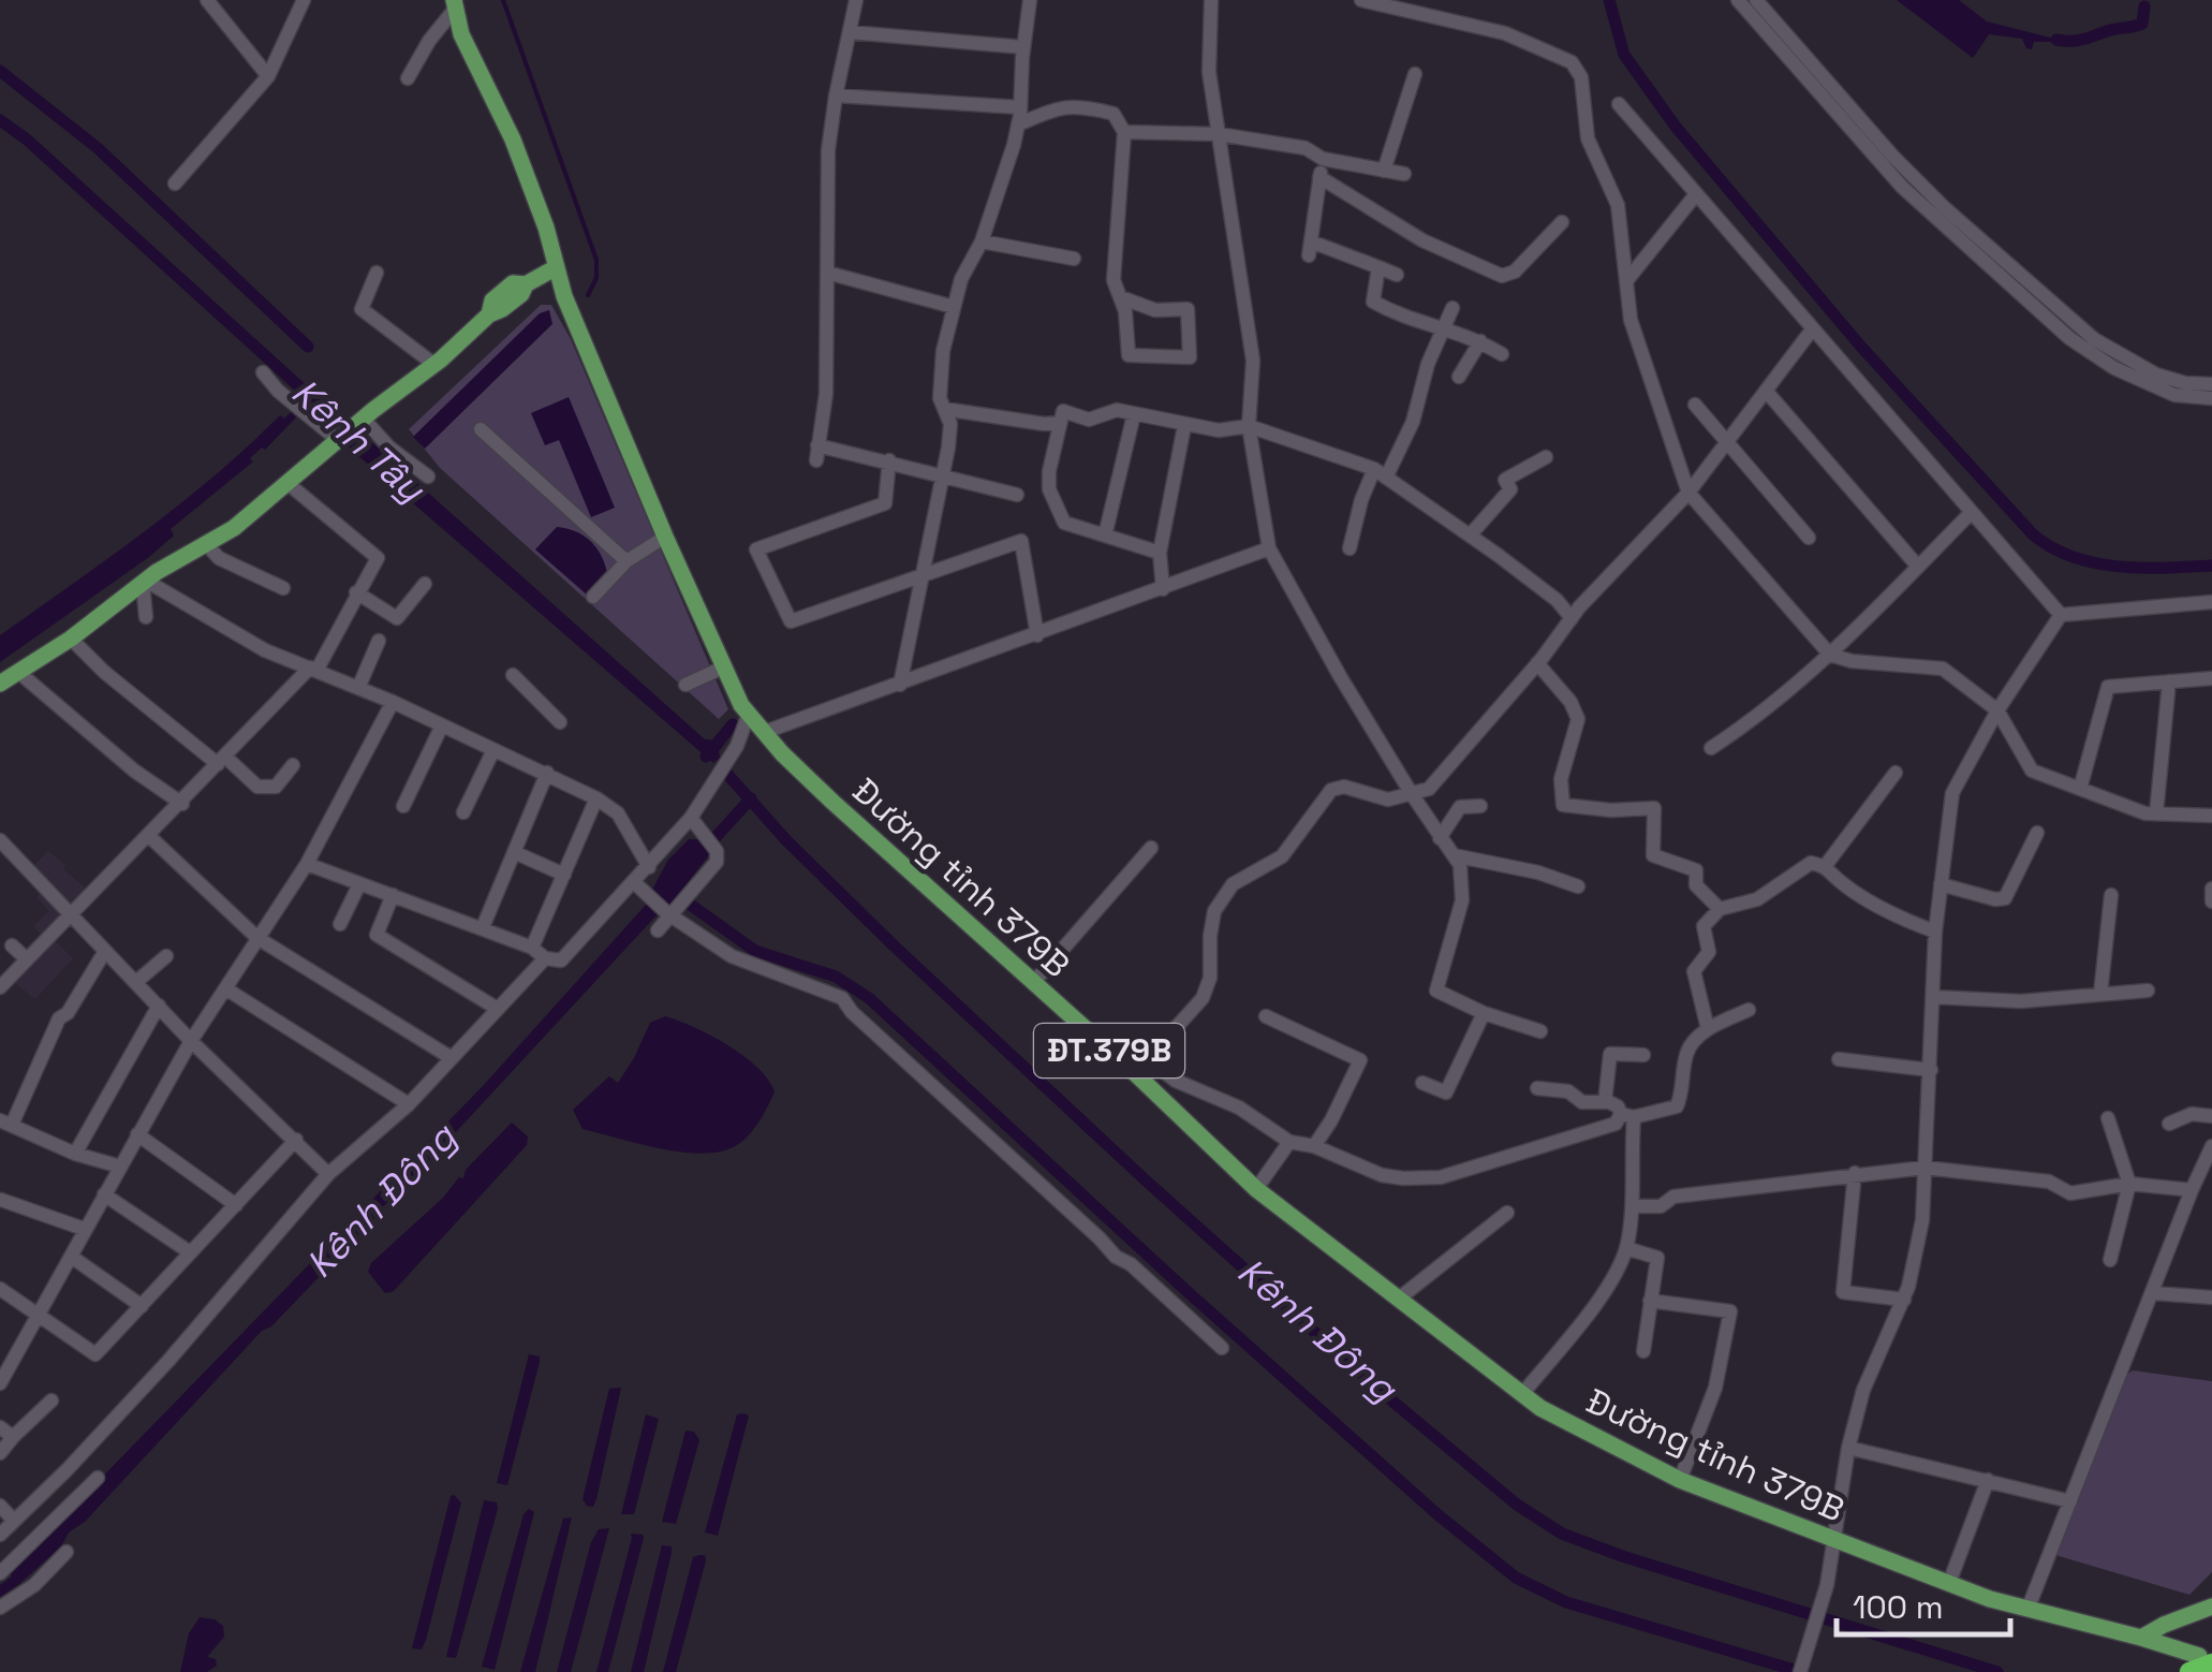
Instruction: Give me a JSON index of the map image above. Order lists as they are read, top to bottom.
{
  "streets": {
    "main road": ["Đường tỉnh 379B", "ĐT.379B"]
  },
  "water": ["Kênh Tây", "Kênh Đông"],
  "scale_bar": "100 m"
}
